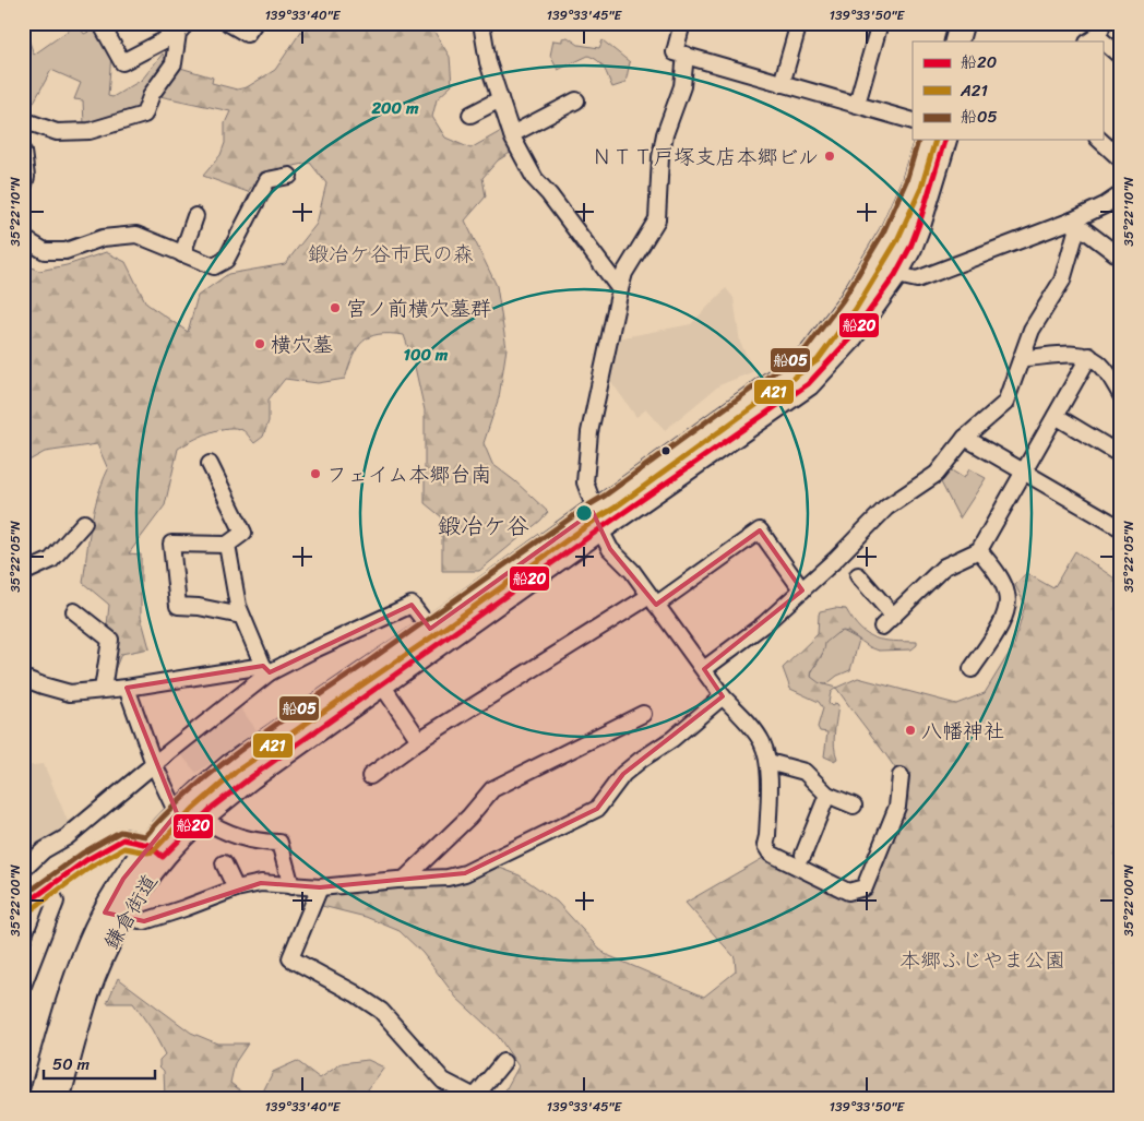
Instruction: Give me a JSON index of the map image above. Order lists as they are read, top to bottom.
{
  "streets": {
    "main road": ["鎌倉街道"]
  },
  "districts": ["鍛冶ケ谷"],
  "parks": ["鍛冶ケ谷市民の森", "本郷ふじやま公園"],
  "places": [
    "ＮＴＴ戸塚支店本郷ビル",
    "宮ノ前横穴墓群",
    "横穴墓",
    "フェイム本郷台南",
    "八幡神社"
  ],
  "lines": ["transit line 船20", "transit line A21", "transit line 船05"],
  "legend": ["船20", "A21", "船05"],
  "scale_bar": "50 m",
  "coordinates": [
    "139°33'40\"E",
    "139°33'45\"E",
    "139°33'50\"E",
    "35°22'10\"N",
    "35°22'05\"N",
    "35°22'00\"N"
  ],
  "rings": ["200 m", "100 m"]
}
